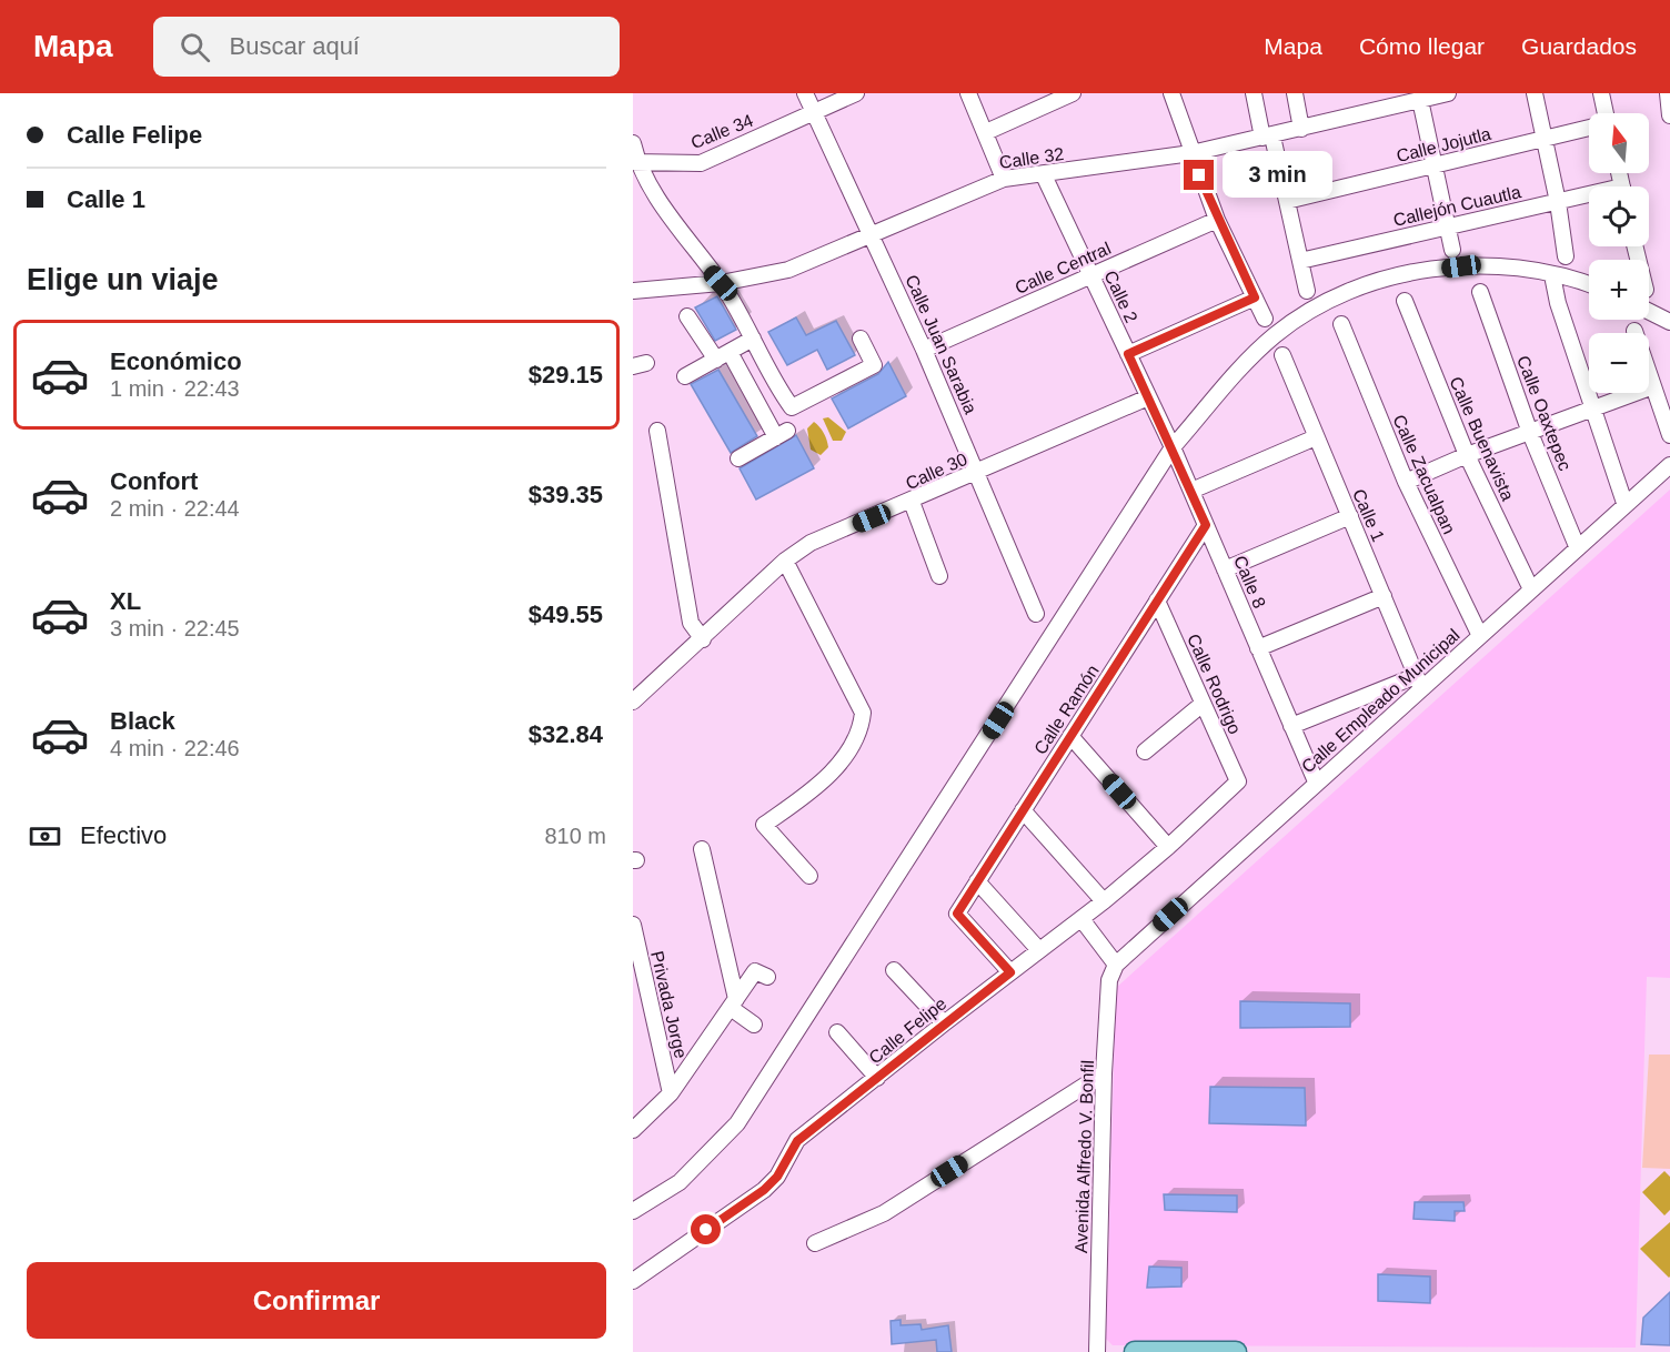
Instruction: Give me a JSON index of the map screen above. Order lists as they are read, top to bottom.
{
  "streets": {
    "street": [
      "Calle 34",
      "Calle Jojutla",
      "Calle 32",
      "Callejón Cuautla",
      "Calle Central",
      "Calle 2",
      "Calle Juan Sarabia",
      "Calle Oaxtepec",
      "Calle Buenavista",
      "Calle 30",
      "Calle Zacualpan",
      "Calle 1",
      "Calle 8",
      "Calle Rodrigo",
      "Calle Empleado Municipal",
      "Calle Ramón",
      "Privada Jorge",
      "Calle Felipe",
      "Avenida Alfredo V. Bonfil"
    ]
  },
  "crossings": [
    ["Calle 34", "Calle Juan Sarabia"],
    ["Calle 32", "Calle 2"],
    ["Calle 32", "Calle Juan Sarabia"],
    ["Calle Central", "Calle 2"],
    ["Calle Central", "Calle Juan Sarabia"],
    ["Calle 2", "Calle 30"],
    ["Calle 2", "Calle 8"],
    ["Calle Juan Sarabia", "Calle 30"],
    ["Calle Oaxtepec", "Calle Empleado Municipal"],
    ["Calle Buenavista", "Calle Empleado Municipal"],
    ["Calle 30", "Calle 8"],
    ["Calle Zacualpan", "Calle Empleado Municipal"],
    ["Calle 1", "Calle Empleado Municipal"],
    ["Calle 8", "Calle Empleado Municipal"],
    ["Calle 8", "Calle Ramón"],
    ["Calle Rodrigo", "Calle Ramón"],
    ["Calle Rodrigo", "Calle Felipe"],
    ["Calle Empleado Municipal", "Avenida Alfredo V. Bonfil"],
    ["Calle Ramón", "Calle Felipe"]
  ],
  "north": "top",
  "page": {
    "header": "Mapa",
    "search": "Buscar aquí",
    "nav": ["Mapa", "Cómo llegar", "Guardados"],
    "banner": ["Calle Felipe", "Calle 1"],
    "map_buttons": ["+", "−"],
    "bubble": "3 min",
    "heading": "Elige un viaje",
    "list": [
      {
        "name": "Económico",
        "note": "1 min · 22:43",
        "value": "$29.15"
      },
      {
        "name": "Confort",
        "note": "2 min · 22:44",
        "value": "$39.35"
      },
      {
        "name": "XL",
        "note": "3 min · 22:45",
        "value": "$49.55"
      },
      {
        "name": "Black",
        "note": "4 min · 22:46",
        "value": "$32.84"
      }
    ],
    "pay": ["Efectivo", "810 m"],
    "buttons": "Confirmar"
  }
}
